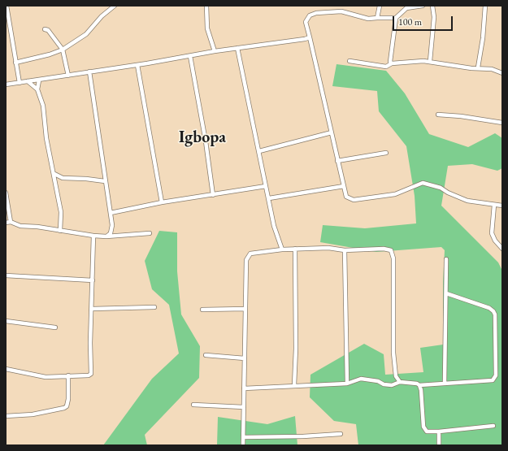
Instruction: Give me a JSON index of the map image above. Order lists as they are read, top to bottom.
{
  "districts": ["Igbopa"],
  "scale_bar": "100 m"
}
